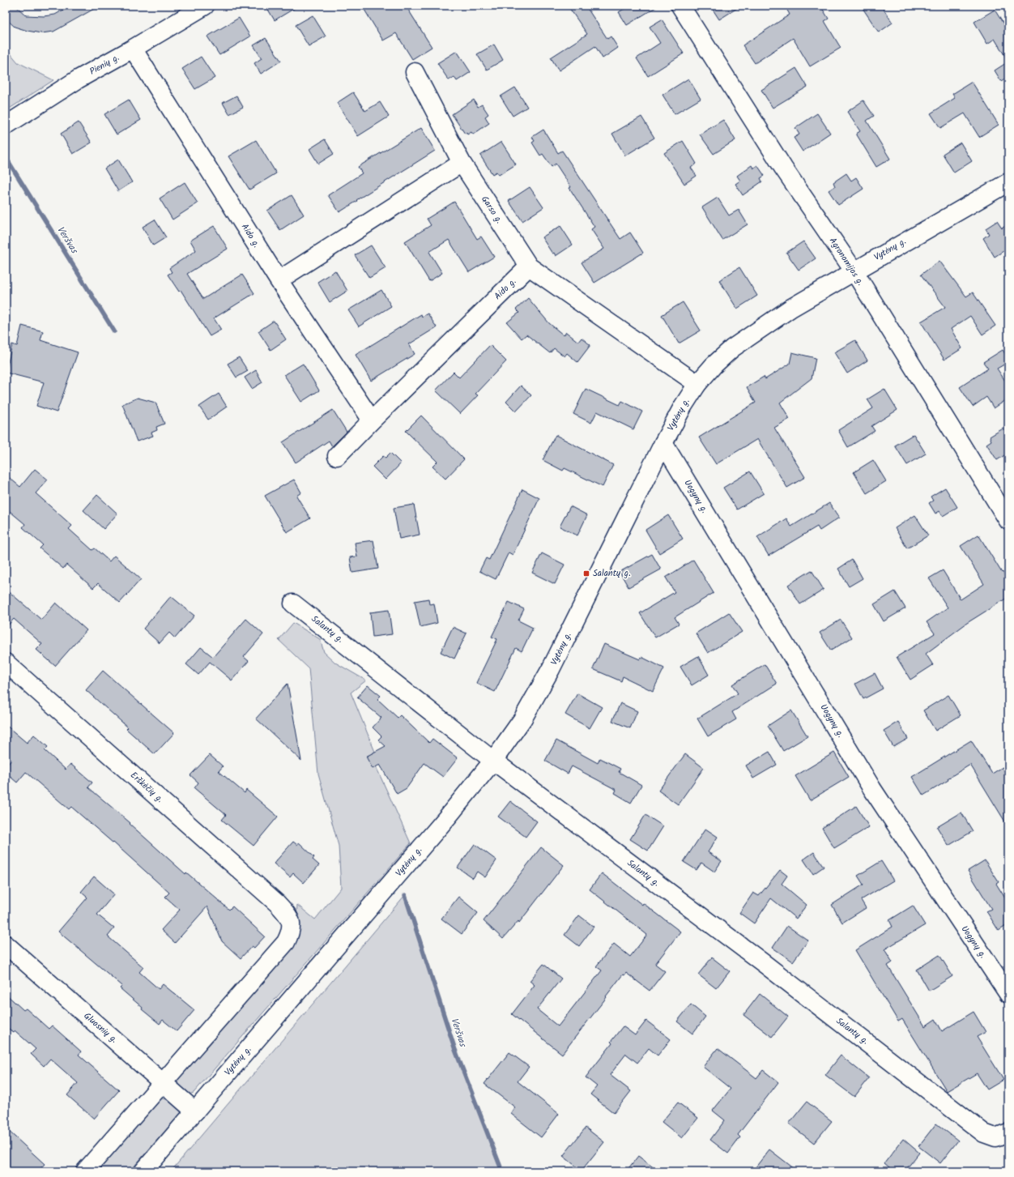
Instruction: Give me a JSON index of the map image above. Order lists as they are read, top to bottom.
{
  "streets": {
    "street": [
      "Pienių g.",
      "Garso g.",
      "Aido g.",
      "Vytėnų g.",
      "Agronomijos g.",
      "Uogynų g.",
      "Salantų g.",
      "Erškėčių g.",
      "Gluosnių g."
    ]
  },
  "crossings": [
    ["Pienių g.", "Aido g."],
    ["Garso g.", "Aido g."],
    ["Garso g.", "Vytėnų g."],
    ["Vytėnų g.", "Agronomijos g."],
    ["Vytėnų g.", "Uogynų g."],
    ["Vytėnų g.", "Salantų g."],
    ["Vytėnų g.", "Gluosnių g."],
    ["Erškėčių g.", "Gluosnių g."]
  ],
  "water": ["Veršvas"],
  "places": {
    "transit": ["Salantų g."]
  }
}
